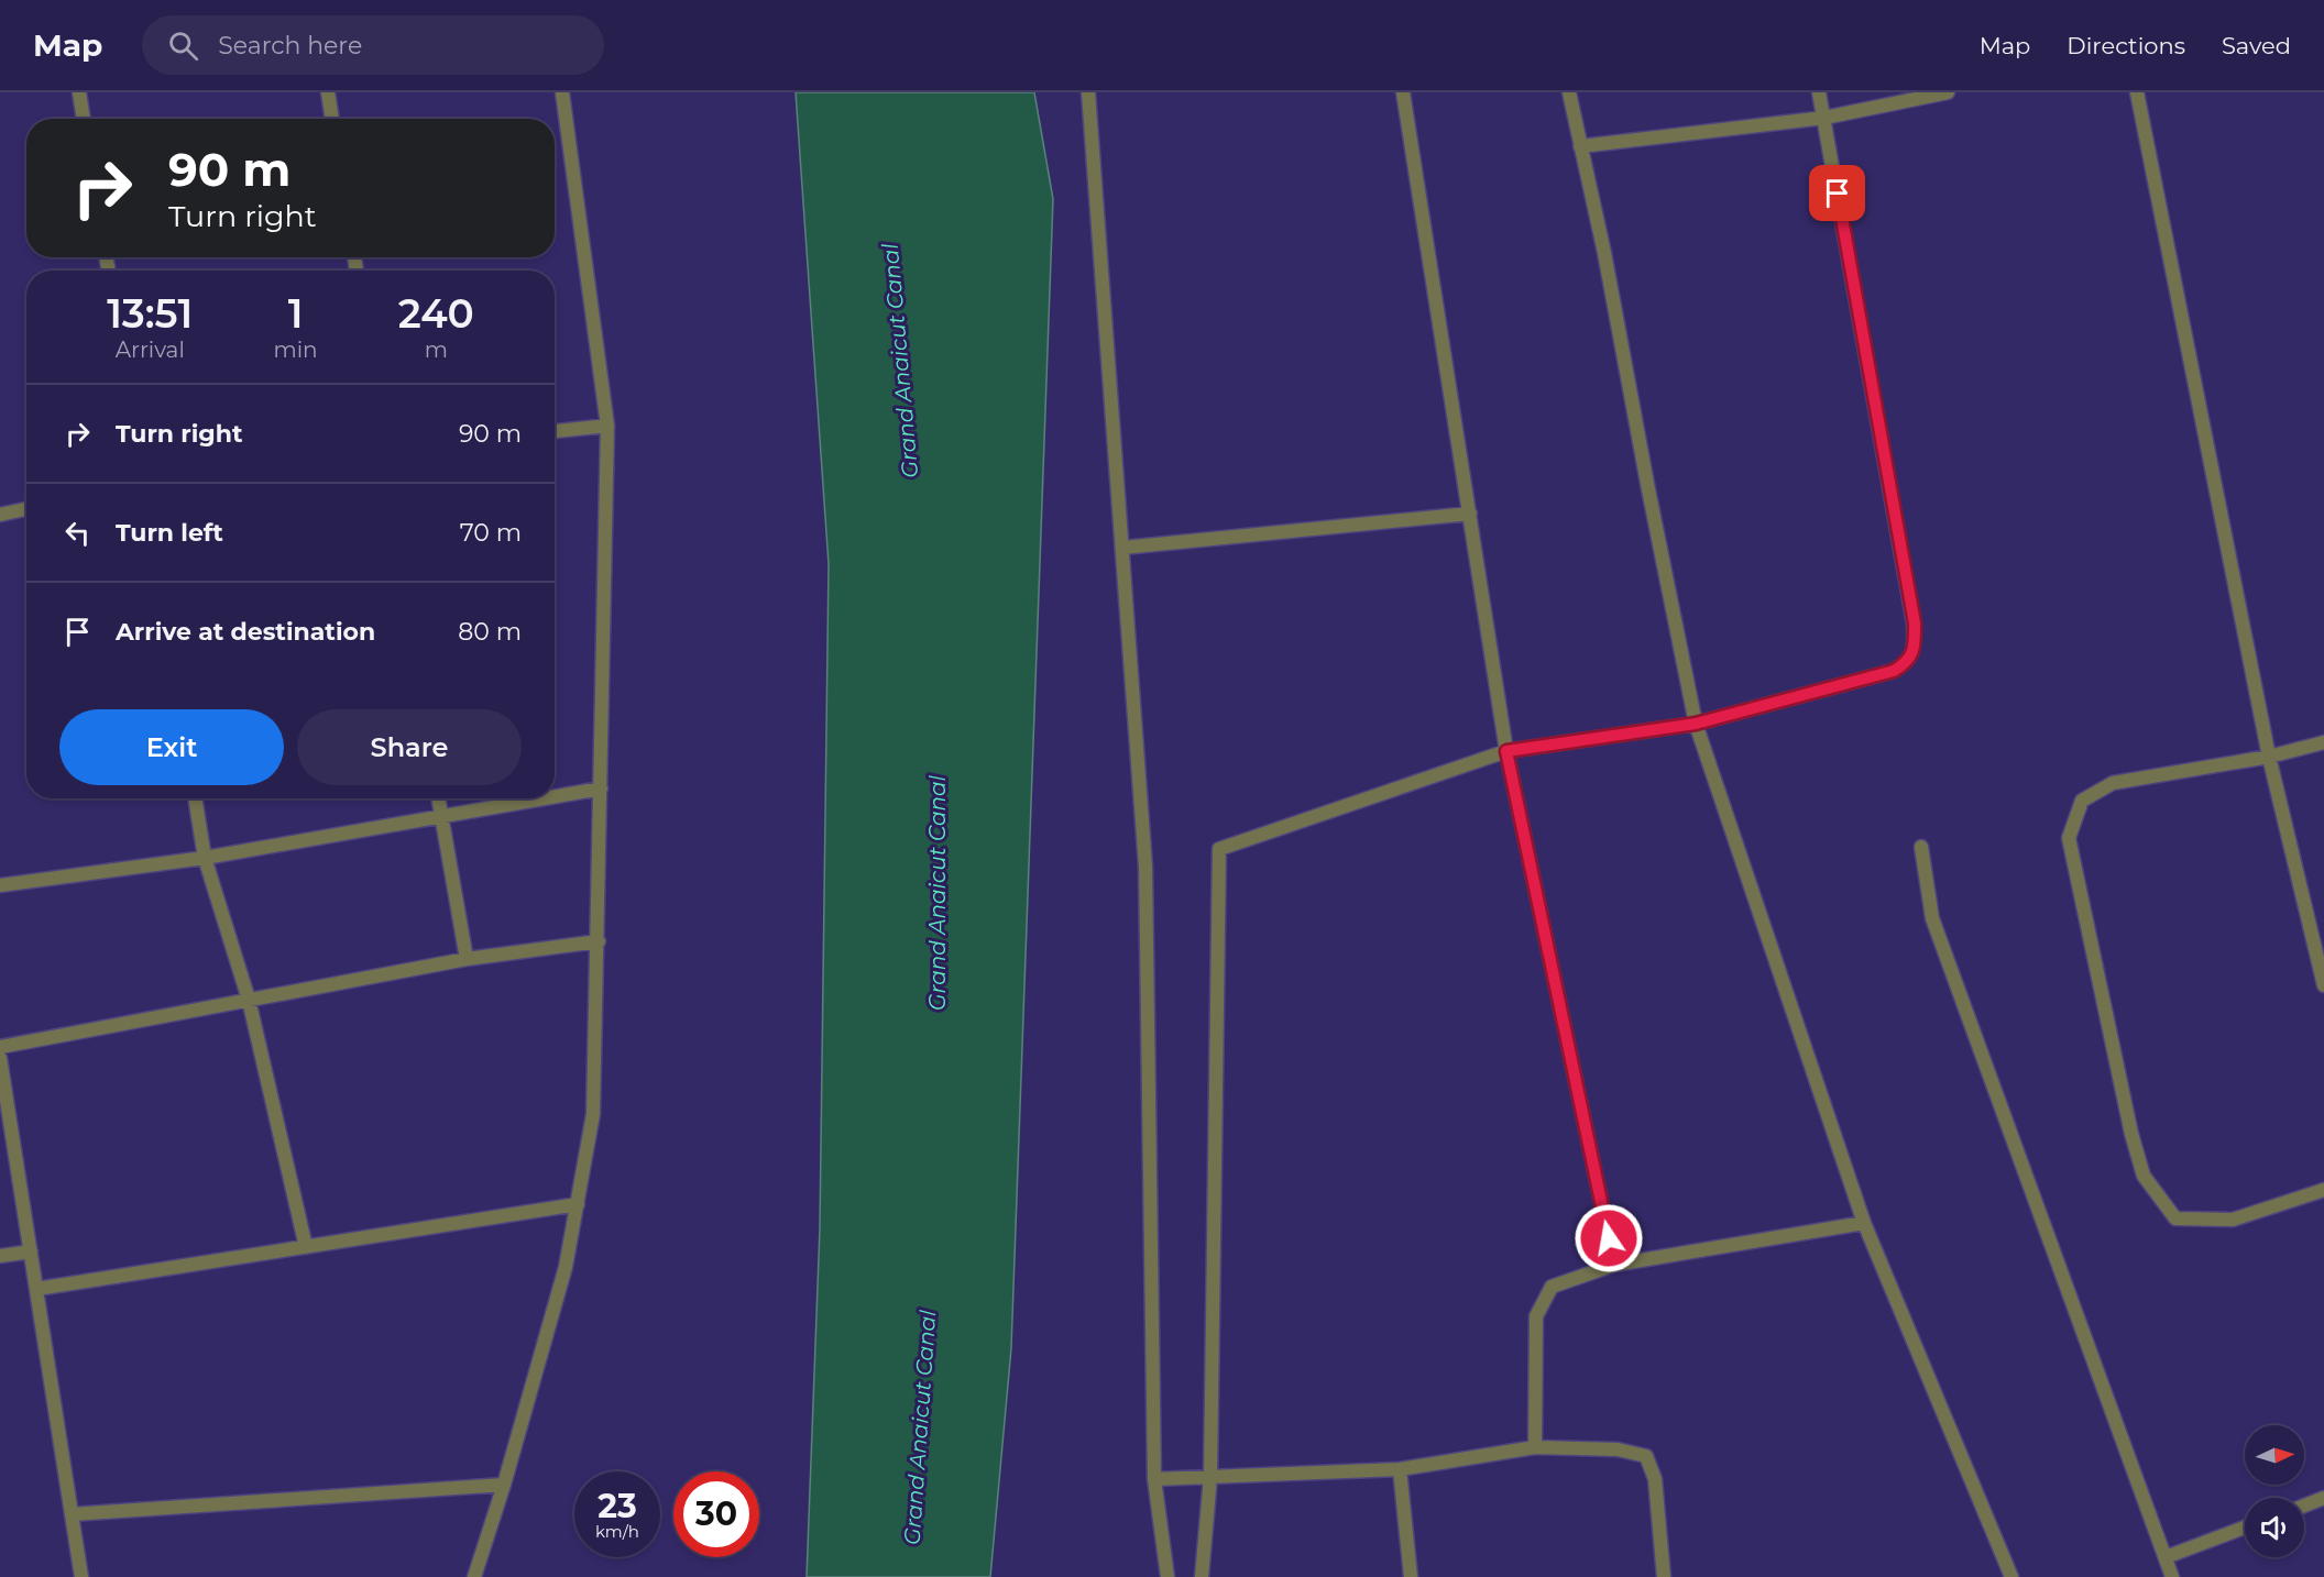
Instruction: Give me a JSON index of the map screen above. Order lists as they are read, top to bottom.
{
  "water": ["Grand Anaicut Canal"],
  "north": "right",
  "page": {
    "header": "Map",
    "search": "Search here",
    "nav": ["Map", "Directions", "Saved"],
    "turn": ["90 m", "Turn right"],
    "eta": [
      "13:51",
      "Arrival",
      "1",
      "min",
      "240",
      "m"
    ],
    "list": [
      {
        "name": "Turn right",
        "value": "90 m"
      },
      {
        "name": "Turn left",
        "value": "70 m"
      },
      {
        "name": "Arrive at destination",
        "value": "80 m"
      }
    ],
    "buttons": ["Exit", "Share"],
    "speed": "23 km/h",
    "limit": "30"
  }
}
